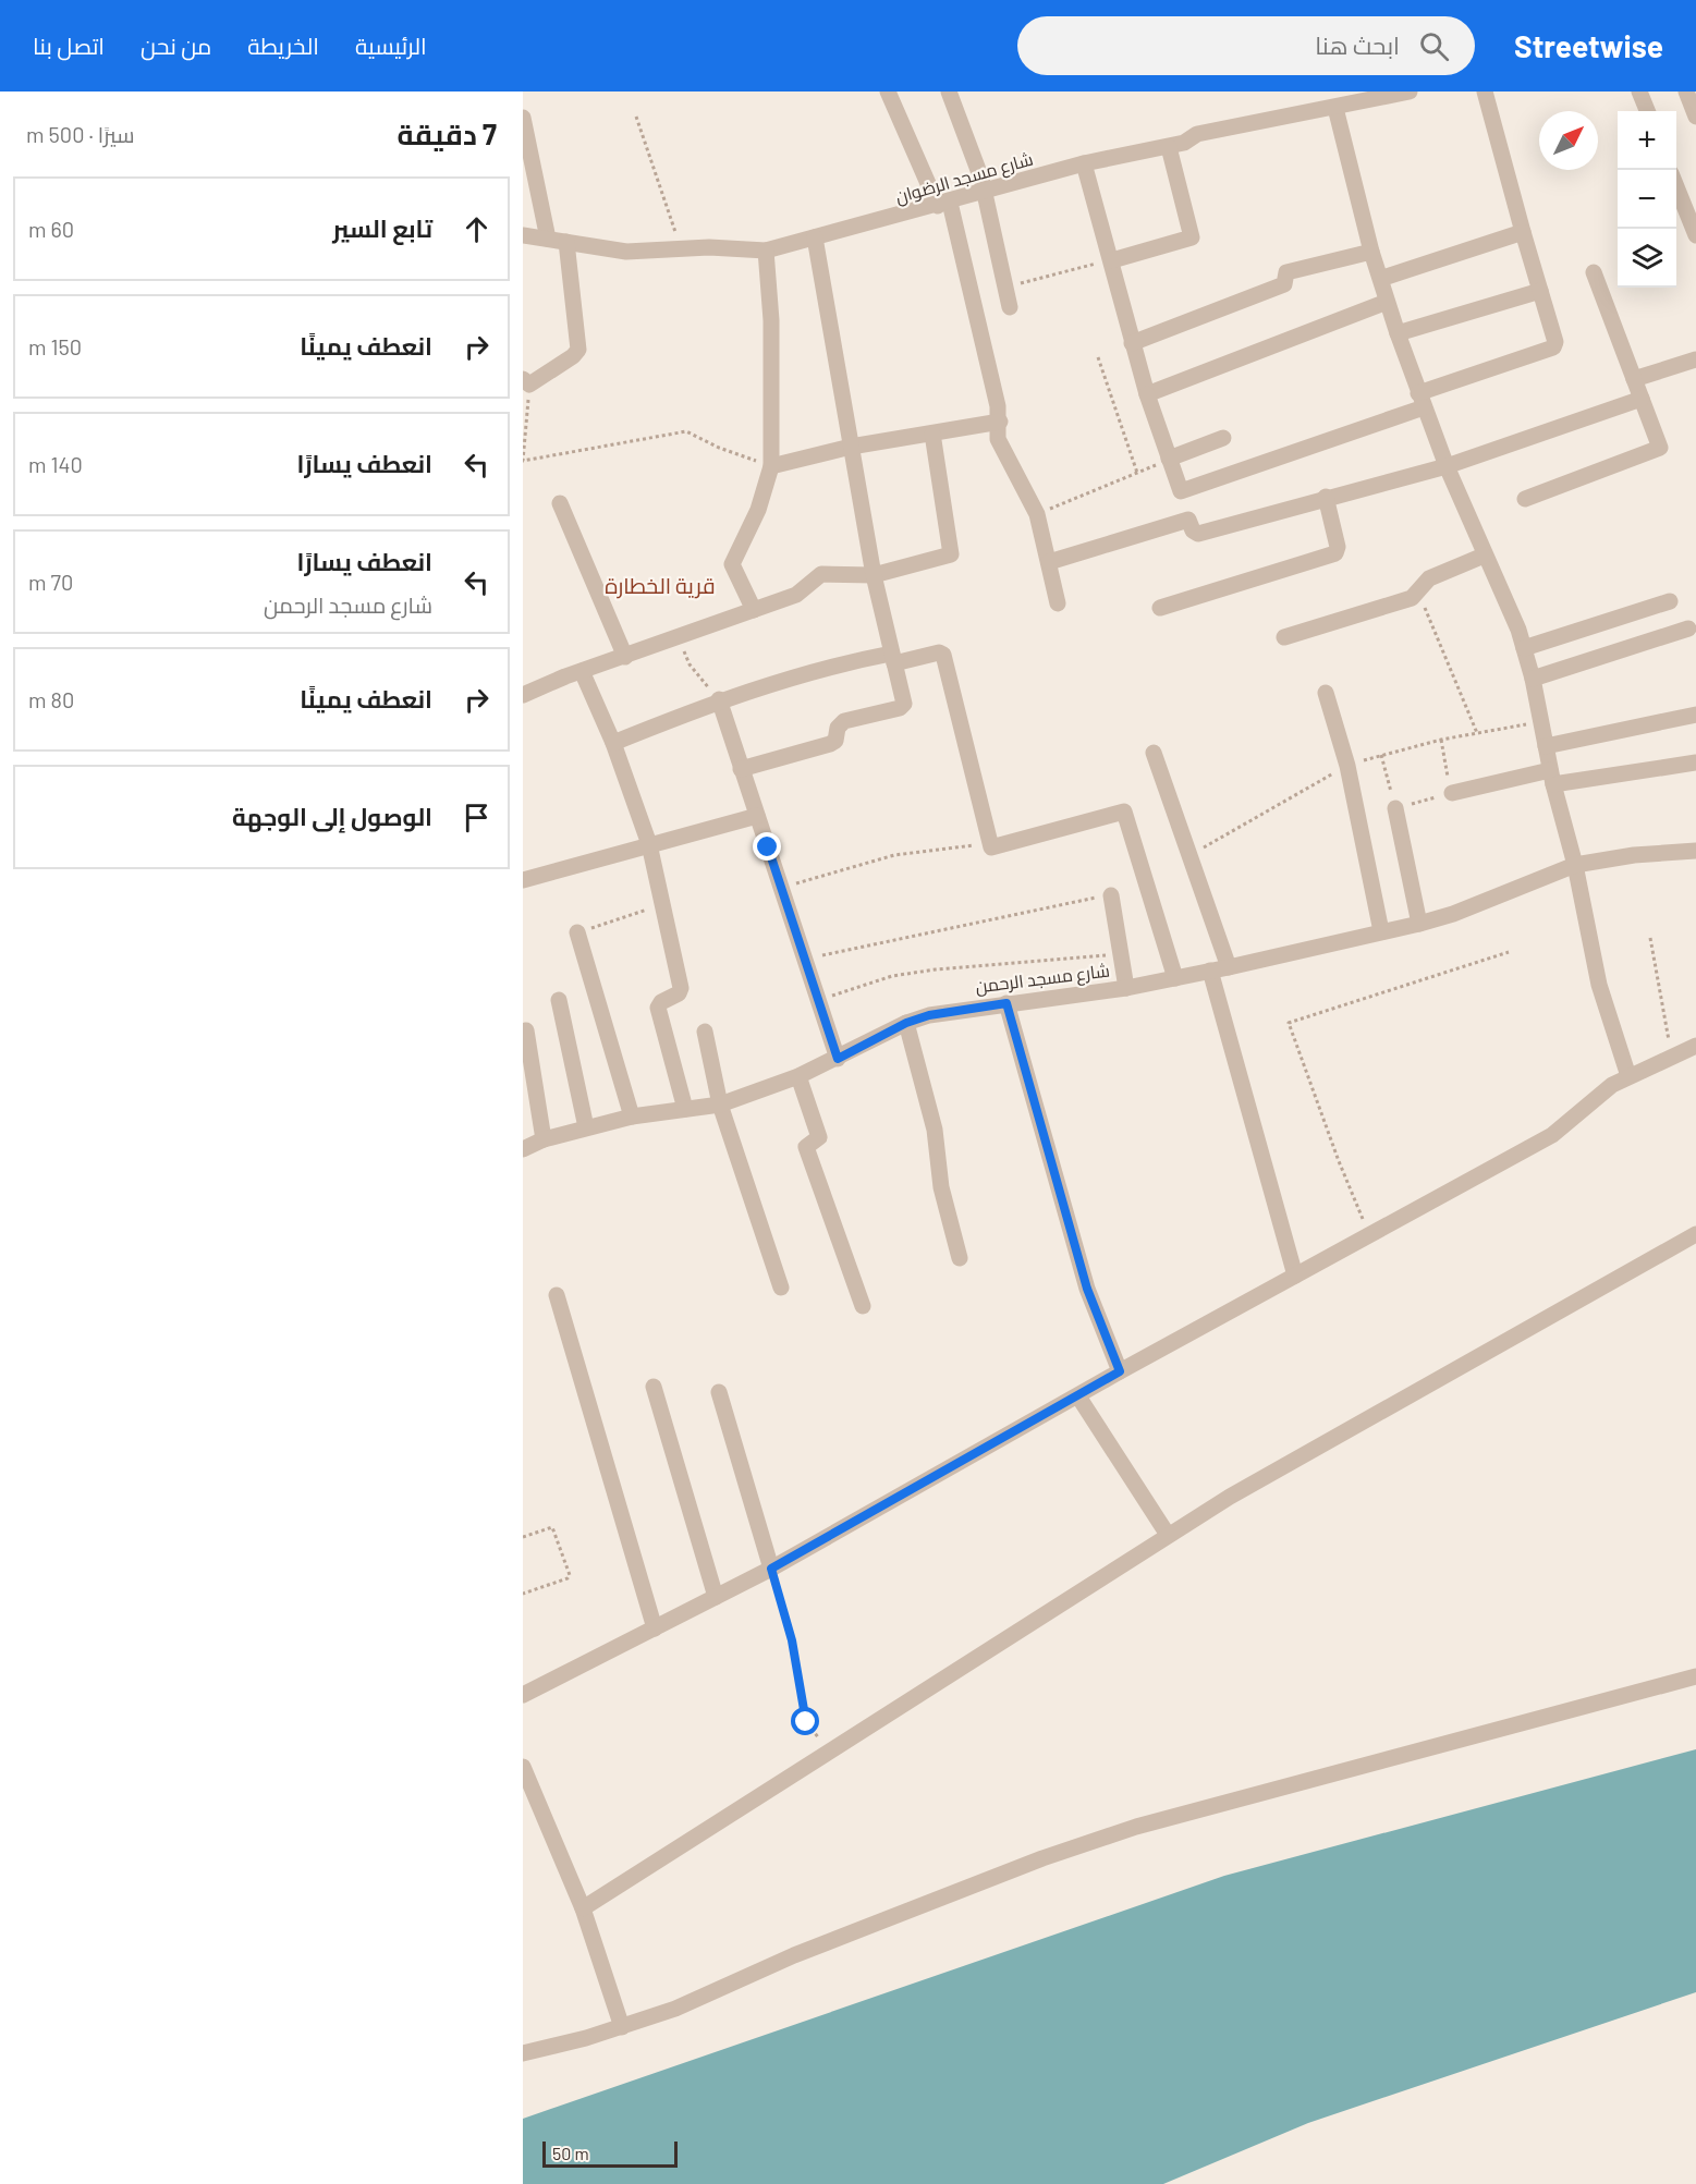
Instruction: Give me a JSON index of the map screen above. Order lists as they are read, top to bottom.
{
  "streets": {
    "street": ["شارع مسجد الرضوان", "شارع مسجد الرحمن"]
  },
  "districts": ["قرية الخطارة"],
  "scale_bar": "50 m",
  "north": "top right",
  "page": {
    "header": "Streetwise",
    "search": "ابحث هنا",
    "nav": [
      "الرئيسية",
      "الخريطة",
      "من نحن",
      "اتصل بنا"
    ],
    "heading": ["7 دقيقة", "سيرًا · 500 m"],
    "map_buttons": ["+", "−"],
    "list": [
      ["تابع السير", "60 m"],
      ["انعطف يمينًا", "150 m"],
      ["انعطف يسارًا", "140 m"],
      ["انعطف يسارًا", "شارع مسجد الرحمن", "70 m"],
      ["انعطف يمينًا", "80 m"],
      "الوصول إلى الوجهة"
    ],
    "scale": "50 m"
  }
}
